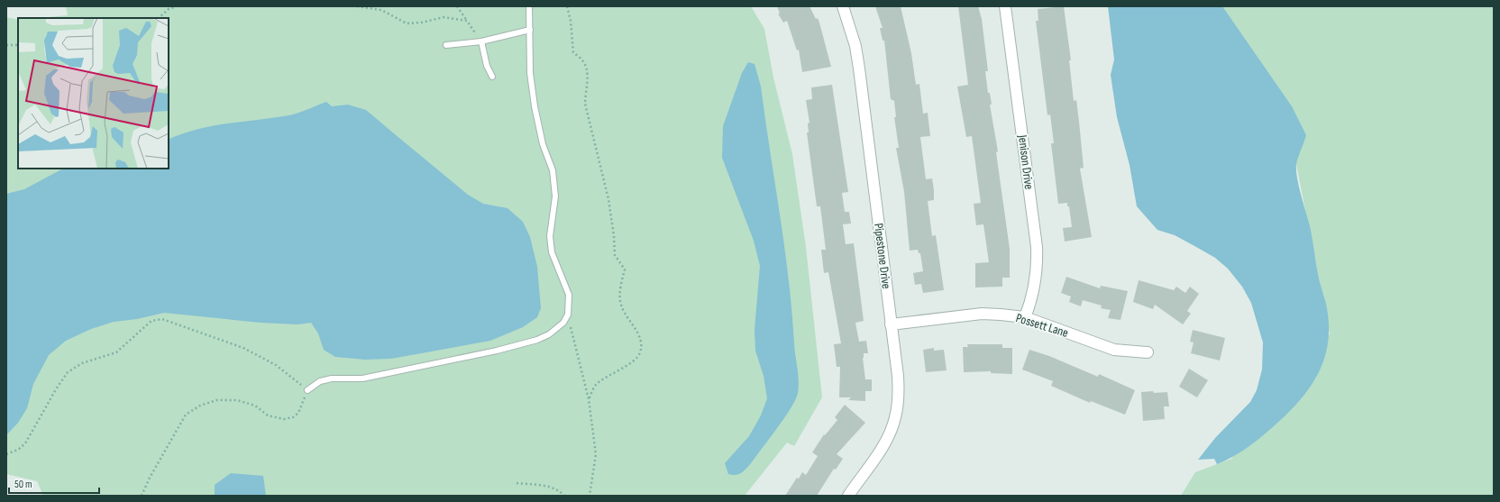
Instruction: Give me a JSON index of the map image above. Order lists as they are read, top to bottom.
{
  "streets": {
    "street": ["Jenison Drive", "Pipestone Drive", "Possett Lane"]
  },
  "crossings": [
    ["Jenison Drive", "Possett Lane"],
    ["Pipestone Drive", "Possett Lane"]
  ],
  "scale_bar": "50 m"
}
